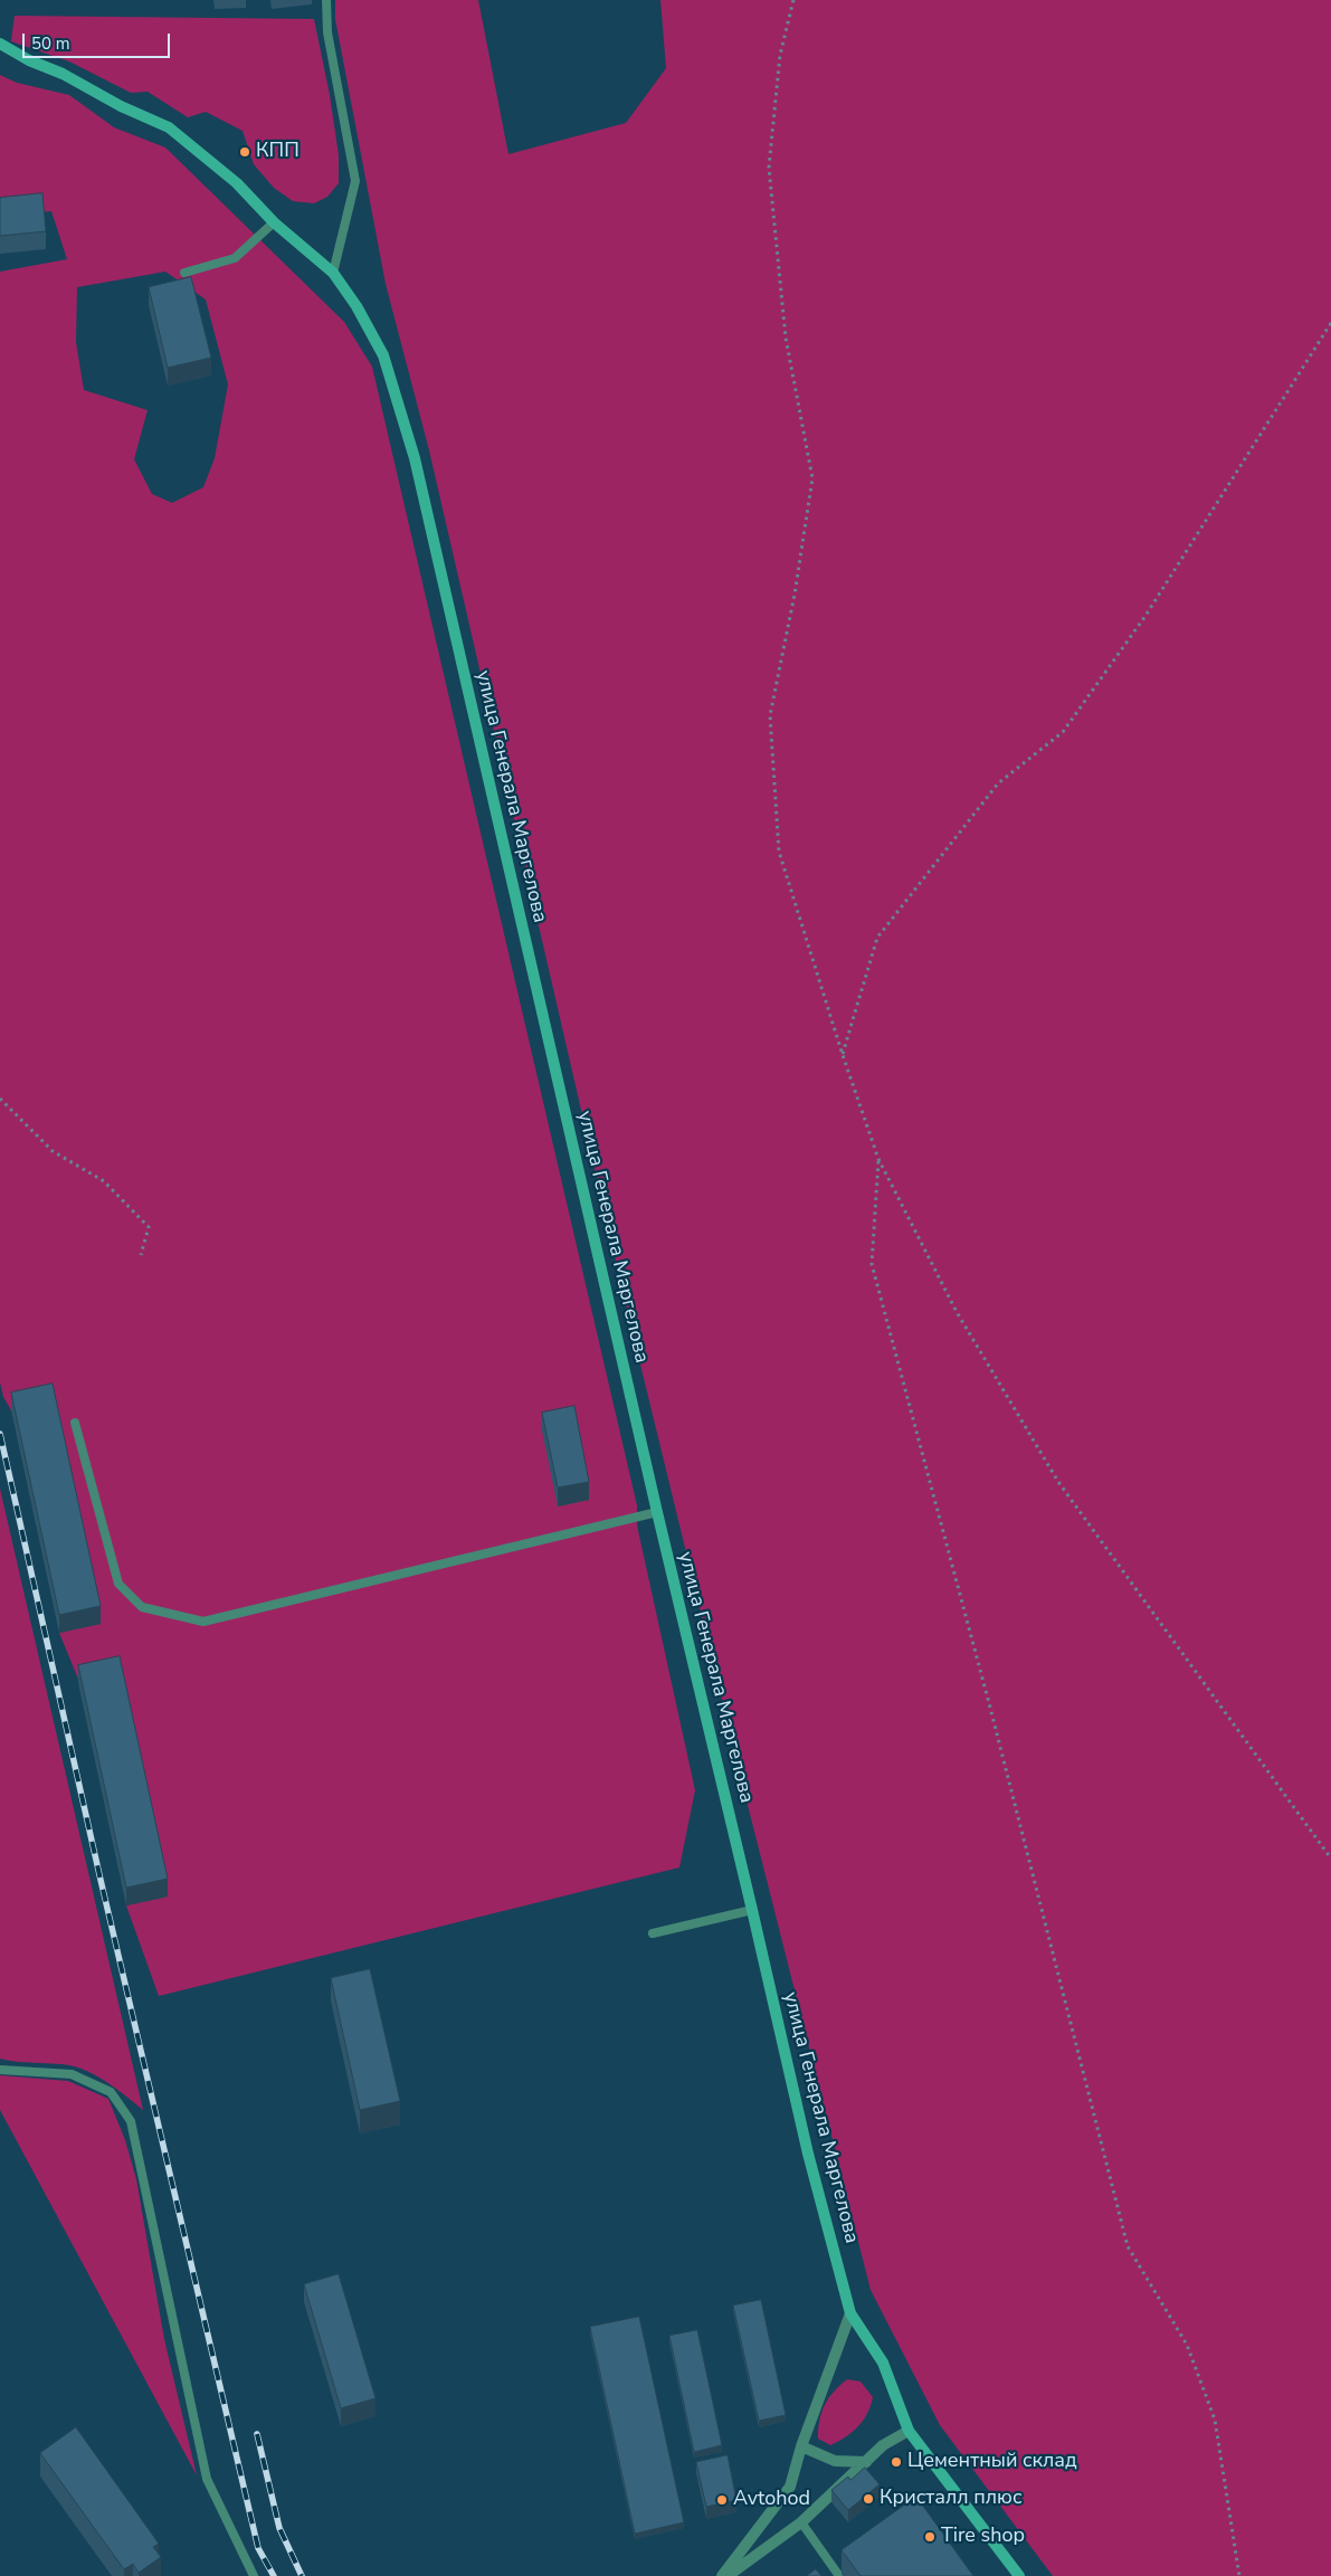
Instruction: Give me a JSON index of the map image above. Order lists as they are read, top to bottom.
{
  "streets": {
    "main road": ["улица Генерала Маргелова"]
  },
  "places": [
    "КПП",
    "Цементный склад",
    "Кристалл плюс",
    "Avtohod",
    "Tire shop"
  ],
  "scale_bar": "50 m"
}
